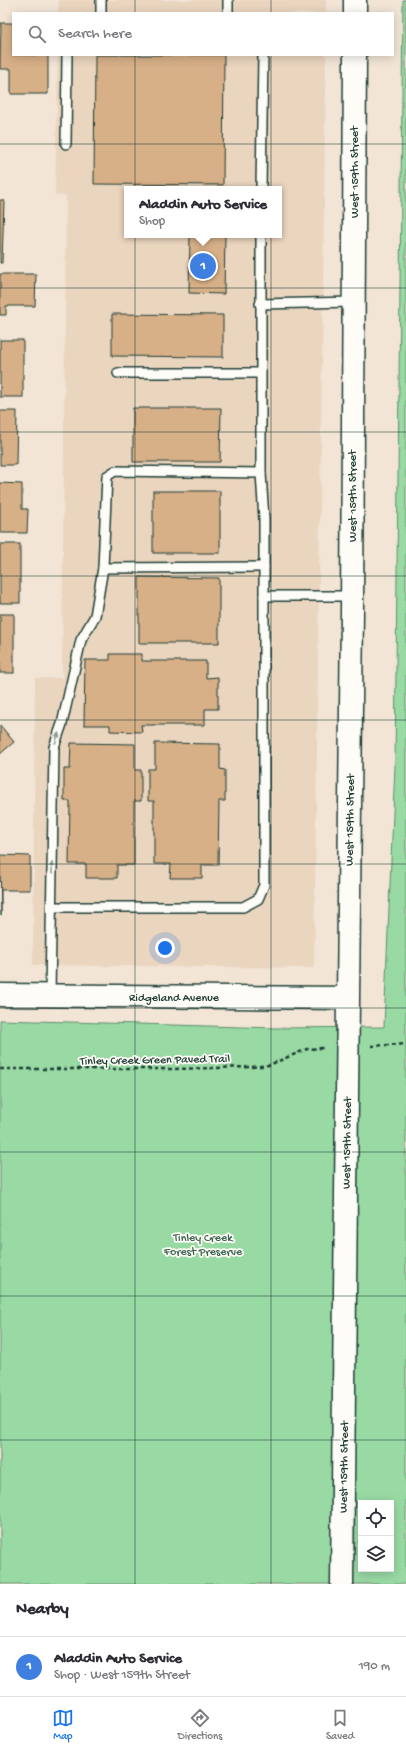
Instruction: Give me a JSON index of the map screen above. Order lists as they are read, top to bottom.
{
  "streets": {
    "main road": ["West 159th Street", "Ridgeland Avenue"],
    "path": ["Tinley Creek Green Paved Trail"]
  },
  "crossings": [
    ["West 159th Street", "Ridgeland Avenue"]
  ],
  "parks": ["Tinley Creek Forest Preserve"],
  "page": {
    "search": "Search here",
    "popup": ["Aladdin Auto Service", "Shop"],
    "pins": "1",
    "heading": "Nearby",
    "list": [
      {
        "mark": "1",
        "name": "Aladdin Auto Service",
        "note": "Shop · West 159th Street",
        "value": "190 m"
      }
    ],
    "nav": ["Map", "Directions", "Saved"]
  }
}
